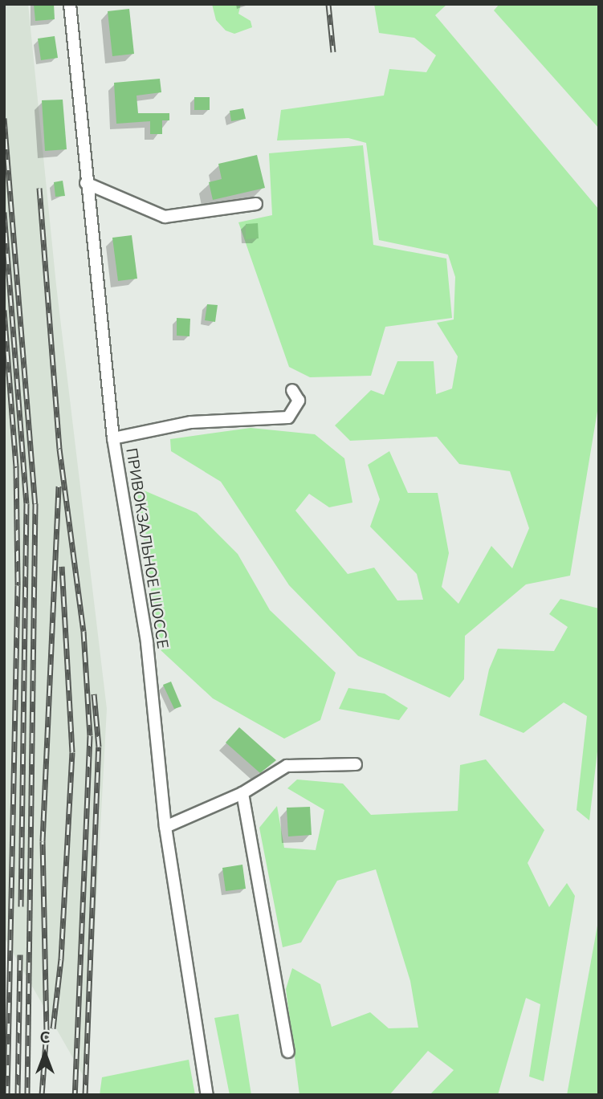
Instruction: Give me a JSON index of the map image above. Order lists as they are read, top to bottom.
{
  "streets": {
    "street": ["ПРИВОКЗАЛЬНОЕ ШОССЕ"]
  },
  "north": "top"
}
